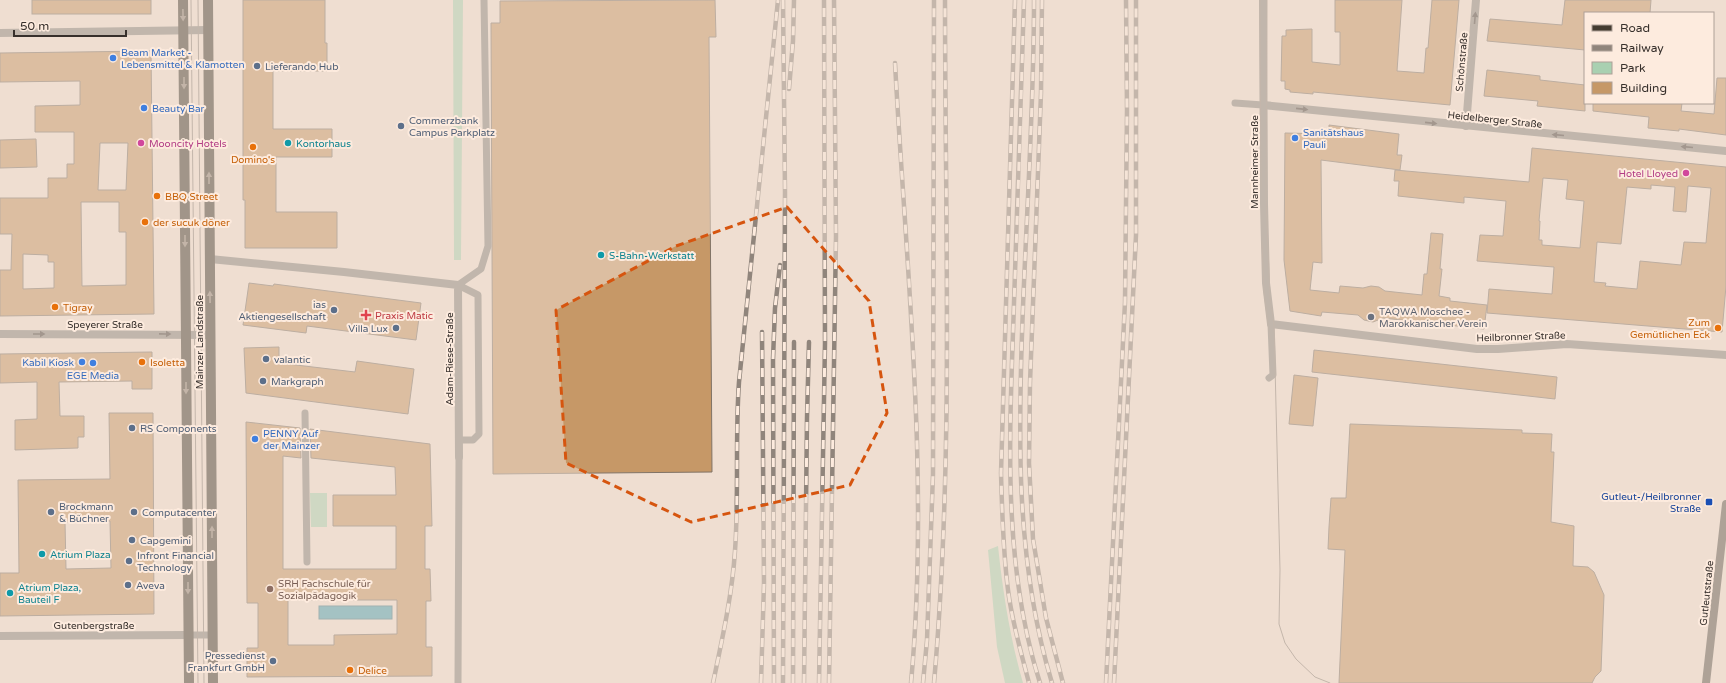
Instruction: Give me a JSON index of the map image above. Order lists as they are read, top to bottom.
{
  "streets": {
    "main road": ["Mainzer Landstraße", "Gutleutstraße"],
    "street": [
      "Schönstraße",
      "Heidelberger Straße",
      "Mannheimer Straße",
      "Speyerer Straße",
      "Heilbronner Straße",
      "Adam-Riese-Straße",
      "Gutenbergstraße"
    ]
  },
  "crossings": [
    ["Schönstraße", "Heidelberger Straße"],
    ["Heidelberger Straße", "Mannheimer Straße"],
    ["Mannheimer Straße", "Heilbronner Straße"],
    ["Speyerer Straße", "Mainzer Landstraße"],
    ["Mainzer Landstraße", "Gutenbergstraße"]
  ],
  "one_way": ["Schönstraße", "Speyerer Straße"],
  "places": {
    "other": [
      "Beam Market - Lebensmittel & Klamotten",
      "Lieferando Hub",
      "Beauty Bar",
      "Commerzbank Campus Parkplatz",
      "Sanitätshaus Pauli",
      "Mooncity Hotels",
      "Kontorhaus",
      "Domino's",
      "Hotel Lloyed",
      "BBQ Street",
      "der sucuk döner",
      "S-Bahn-Werkstatt",
      "Tigray",
      "ias Aktiengesellschaft",
      "TAQWA Moschee - Marokkanischer Verein",
      "Villa Lux",
      "Zum Gemütlichen Eck",
      "valantic",
      "Kabil Kiosk",
      "Isoletta",
      "EGE Media",
      "Markgraph",
      "RS Components",
      "PENNY Auf der Mainzer",
      "Brockmann & Büchner",
      "Computacenter",
      "Capgemini",
      "Atrium Plaza",
      "Infront Financial Technology",
      "Aveva",
      "SRH Fachschule für Sozialpädagogik",
      "Atrium Plaza, Bauteil F",
      "Pressedienst Frankfurt GmbH",
      "Delice"
    ],
    "health": ["Praxis Matic"],
    "transit": ["Gutleut-/Heilbronner Straße"]
  },
  "legend": [
    "Road",
    "Railway",
    "Park",
    "Building"
  ],
  "scale_bar": "50 m"
}
